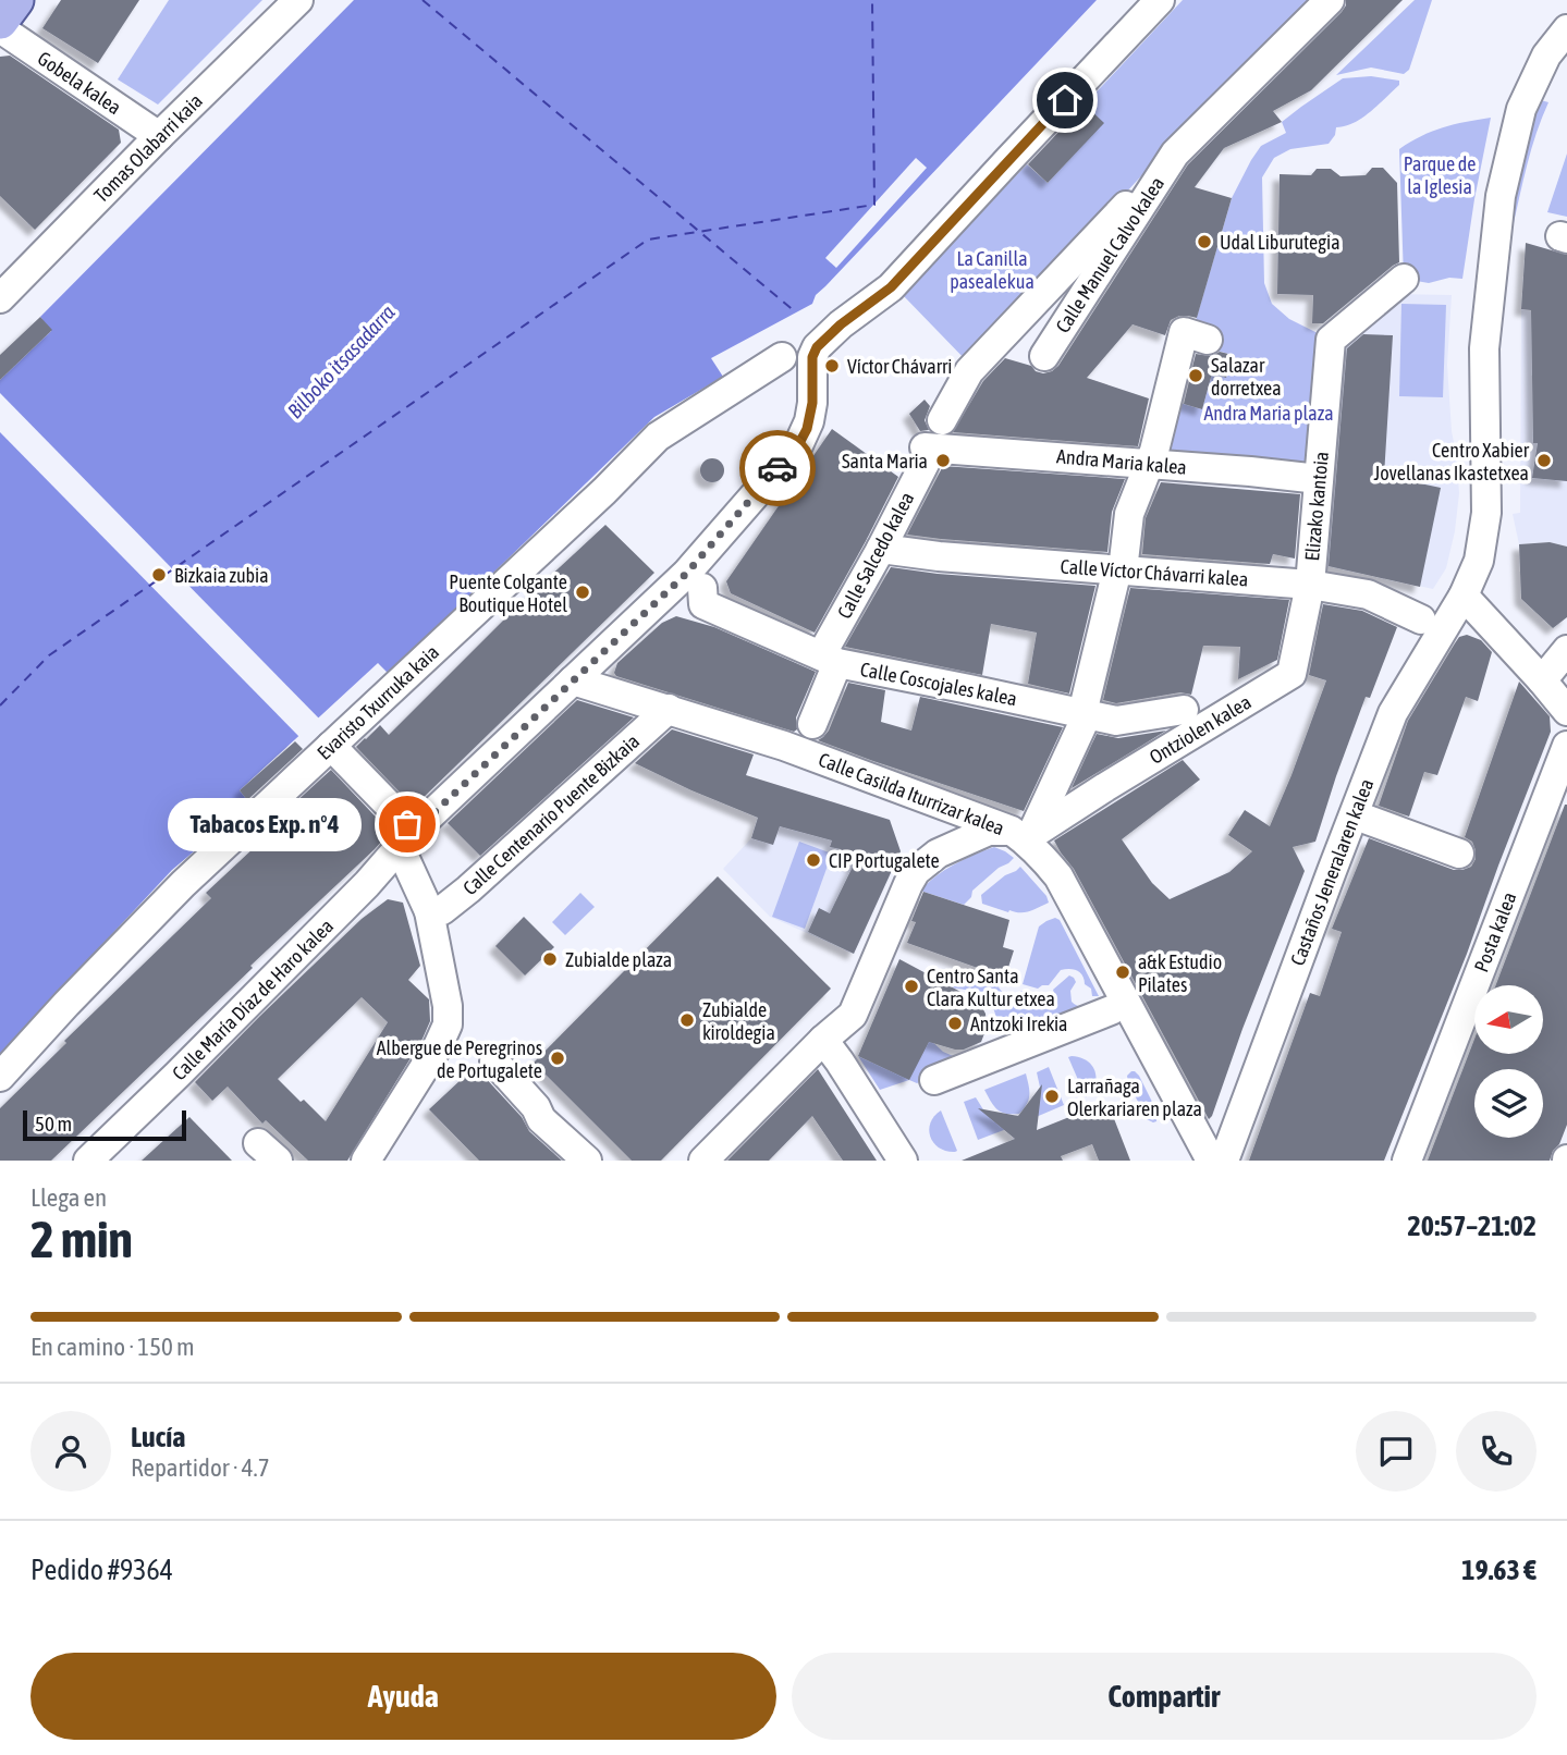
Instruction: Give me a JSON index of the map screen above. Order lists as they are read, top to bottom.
{
  "streets": {
    "street": [
      "Gobela kalea",
      "Tomas Olabarri kaia",
      "Calle Manuel Calvo kalea",
      "Andra Maria kalea",
      "Elizako kantoia",
      "Calle Salcedo kalea",
      "Calle Víctor Chávarri kalea",
      "Calle Coscojales kalea",
      "Evaristo Txurruka kaia",
      "Ontziolen kalea",
      "Calle Casilda Iturrizar kalea",
      "Calle Centenario Puente Bizkaia",
      "Castaños Jeneralaren kalea",
      "Posta kalea",
      "Calle María Díaz de Haro kalea"
    ]
  },
  "crossings": [
    ["Gobela kalea", "Tomas Olabarri kaia"],
    ["Andra Maria kalea", "Elizako kantoia"],
    ["Andra Maria kalea", "Calle Salcedo kalea"],
    ["Elizako kantoia", "Calle Víctor Chávarri kalea"],
    ["Elizako kantoia", "Ontziolen kalea"],
    ["Calle Salcedo kalea", "Calle Víctor Chávarri kalea"],
    ["Calle Salcedo kalea", "Calle Coscojales kalea"],
    ["Calle Víctor Chávarri kalea", "Ontziolen kalea"],
    ["Calle Coscojales kalea", "Calle María Díaz de Haro kalea"],
    ["Ontziolen kalea", "Calle Casilda Iturrizar kalea"],
    ["Calle Casilda Iturrizar kalea", "Calle Centenario Puente Bizkaia"],
    ["Calle Casilda Iturrizar kalea", "Calle María Díaz de Haro kalea"]
  ],
  "water": ["Bilboko itsasadarra"],
  "parks": ["Parque de la Iglesia", "La Canilla pasealekua", "Andra Maria plaza"],
  "places": [
    "Udal Liburutegia",
    "Víctor Chávarri",
    "Salazar dorretxea",
    "Santa Maria",
    "Centro Xabier Jovellanas Ikastetxea",
    "Bizkaia zubia",
    "Puente Colgante Boutique Hotel",
    "Tabacos Exp. n°4",
    "CIP Portugalete",
    "Zubialde plaza",
    "a&k Estudio Pilates",
    "Centro Santa Clara Kultur etxea",
    "Zubialde kiroldegia",
    "Antzoki Irekia",
    "Albergue de Peregrinos de Portugalete",
    "Larrañaga Olerkariaren plaza"
  ],
  "scale_bar": "50 m",
  "north": "left",
  "page": {
    "bubble": "Tabacos Exp. n°4",
    "scale": "50 m",
    "heading": ["2 min", "Llega en", "20:57–21:02"],
    "panel": [
      "Lucía",
      "Repartidor · 4.7",
      "Pedido #9364",
      "19.63 €"
    ],
    "bar": "En camino · 150 m",
    "buttons": ["Ayuda", "Compartir"]
  }
}
